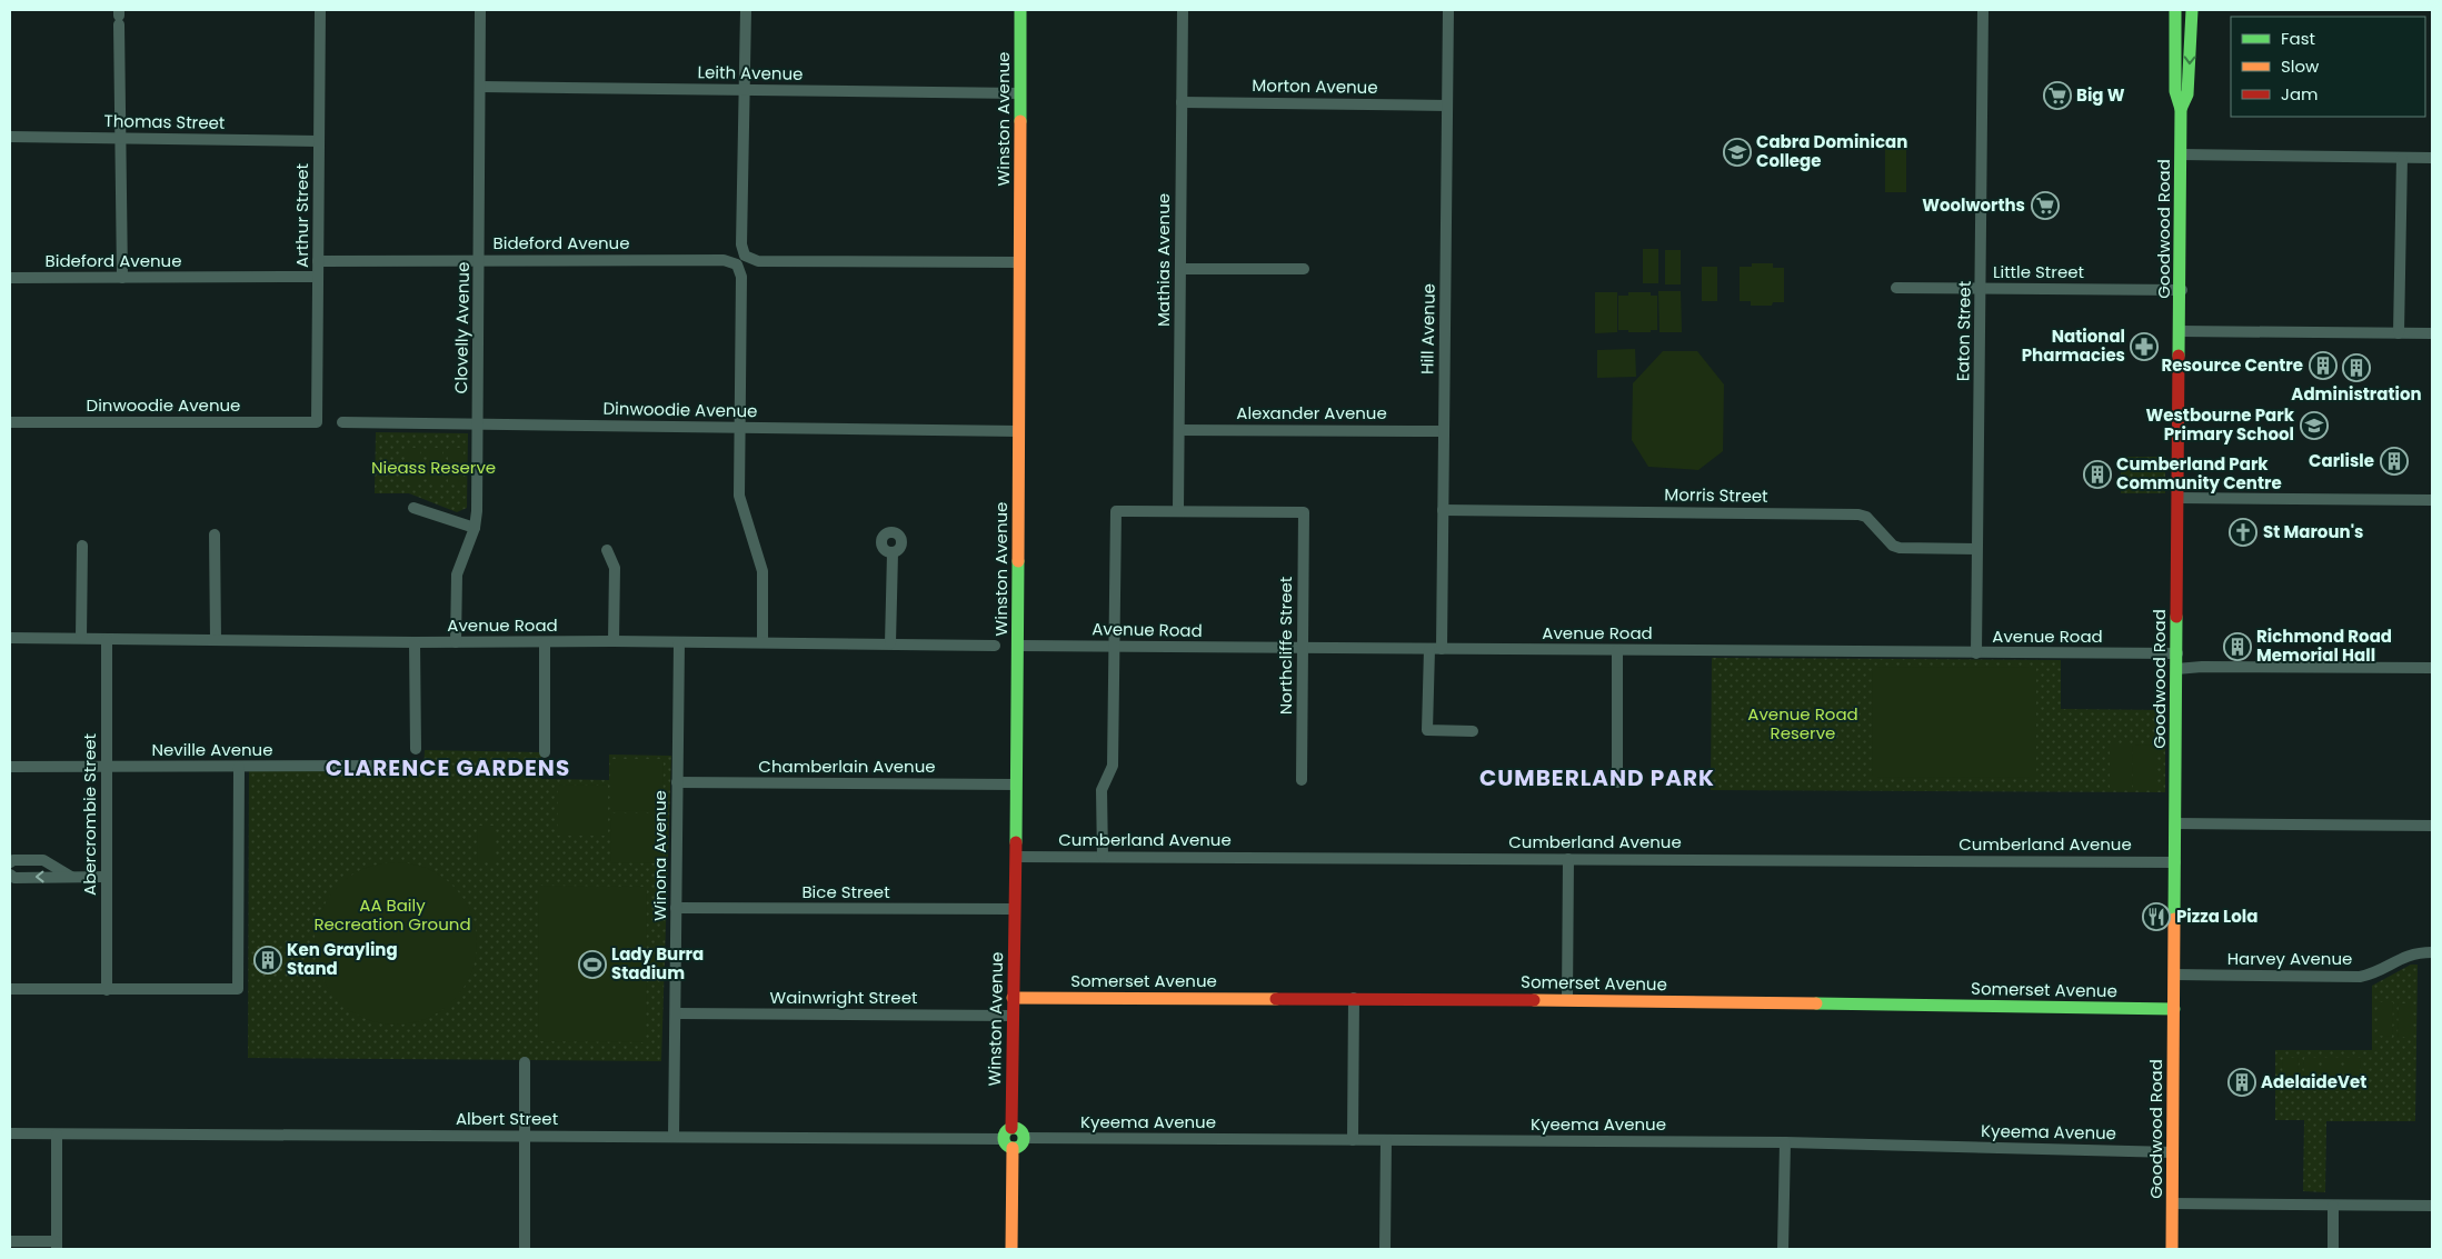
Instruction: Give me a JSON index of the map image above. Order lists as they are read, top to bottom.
{
  "streets": {
    "street": [
      "Leith Avenue",
      "Morton Avenue",
      "Winston Avenue",
      "Thomas Street",
      "Arthur Street",
      "Goodwood Road",
      "Bideford Avenue",
      "Mathias Avenue",
      "Little Street",
      "Clovelly Avenue",
      "Hill Avenue",
      "Eaton Street",
      "Dinwoodie Avenue",
      "Alexander Avenue",
      "Morris Street",
      "Avenue Road",
      "Northcliffe Street",
      "Neville Avenue",
      "Chamberlain Avenue",
      "Abercrombie Street",
      "Cumberland Avenue",
      "Winona Avenue",
      "Bice Street",
      "Harvey Avenue",
      "Somerset Avenue",
      "Wainwright Street",
      "Albert Street",
      "Kyeema Avenue"
    ]
  },
  "crossings": [
    ["Leith Avenue", "Winston Avenue"],
    ["Leith Avenue", "Clovelly Avenue"],
    ["Morton Avenue", "Mathias Avenue"],
    ["Morton Avenue", "Hill Avenue"],
    ["Winston Avenue", "Bideford Avenue"],
    ["Winston Avenue", "Dinwoodie Avenue"],
    ["Winston Avenue", "Avenue Road"],
    ["Winston Avenue", "Chamberlain Avenue"],
    ["Winston Avenue", "Cumberland Avenue"],
    ["Winston Avenue", "Bice Street"],
    ["Winston Avenue", "Somerset Avenue"],
    ["Winston Avenue", "Wainwright Street"],
    ["Winston Avenue", "Albert Street"],
    ["Thomas Street", "Arthur Street"],
    ["Arthur Street", "Bideford Avenue"],
    ["Arthur Street", "Dinwoodie Avenue"],
    ["Goodwood Road", "Little Street"],
    ["Goodwood Road", "Avenue Road"],
    ["Goodwood Road", "Cumberland Avenue"],
    ["Goodwood Road", "Harvey Avenue"],
    ["Goodwood Road", "Somerset Avenue"],
    ["Goodwood Road", "Kyeema Avenue"],
    ["Bideford Avenue", "Clovelly Avenue"],
    ["Mathias Avenue", "Alexander Avenue"],
    ["Mathias Avenue", "Northcliffe Street"],
    ["Little Street", "Eaton Street"],
    ["Clovelly Avenue", "Dinwoodie Avenue"],
    ["Clovelly Avenue", "Avenue Road"],
    ["Hill Avenue", "Alexander Avenue"],
    ["Hill Avenue", "Morris Street"],
    ["Hill Avenue", "Avenue Road"],
    ["Eaton Street", "Morris Street"],
    ["Eaton Street", "Avenue Road"],
    ["Avenue Road", "Northcliffe Street"],
    ["Avenue Road", "Abercrombie Street"],
    ["Avenue Road", "Winona Avenue"],
    ["Neville Avenue", "Abercrombie Street"],
    ["Chamberlain Avenue", "Winona Avenue"],
    ["Winona Avenue", "Bice Street"],
    ["Winona Avenue", "Wainwright Street"],
    ["Winona Avenue", "Albert Street"]
  ],
  "districts": ["CLARENCE GARDENS", "CUMBERLAND PARK"],
  "parks": ["Nieass Reserve", "Avenue Road Reserve", "AA Baily Recreation Ground"],
  "places": {
    "supermarket": ["Big W", "Woolworths"],
    "school or university": ["Cabra Dominican College", "Westbourne Park Primary School"],
    "pharmacy": ["National Pharmacies"],
    "building": [
      "Resource Centre",
      "Administration",
      "Carlisle",
      "Cumberland Park Community Centre",
      "Richmond Road Memorial Hall",
      "Ken Grayling Stand",
      "AdelaideVet"
    ],
    "church": ["St Maroun's"],
    "restaurant": ["Pizza Lola"],
    "sports": ["Lady Burra Stadium"]
  },
  "legend": ["Fast", "Slow", "Jam"]
}
